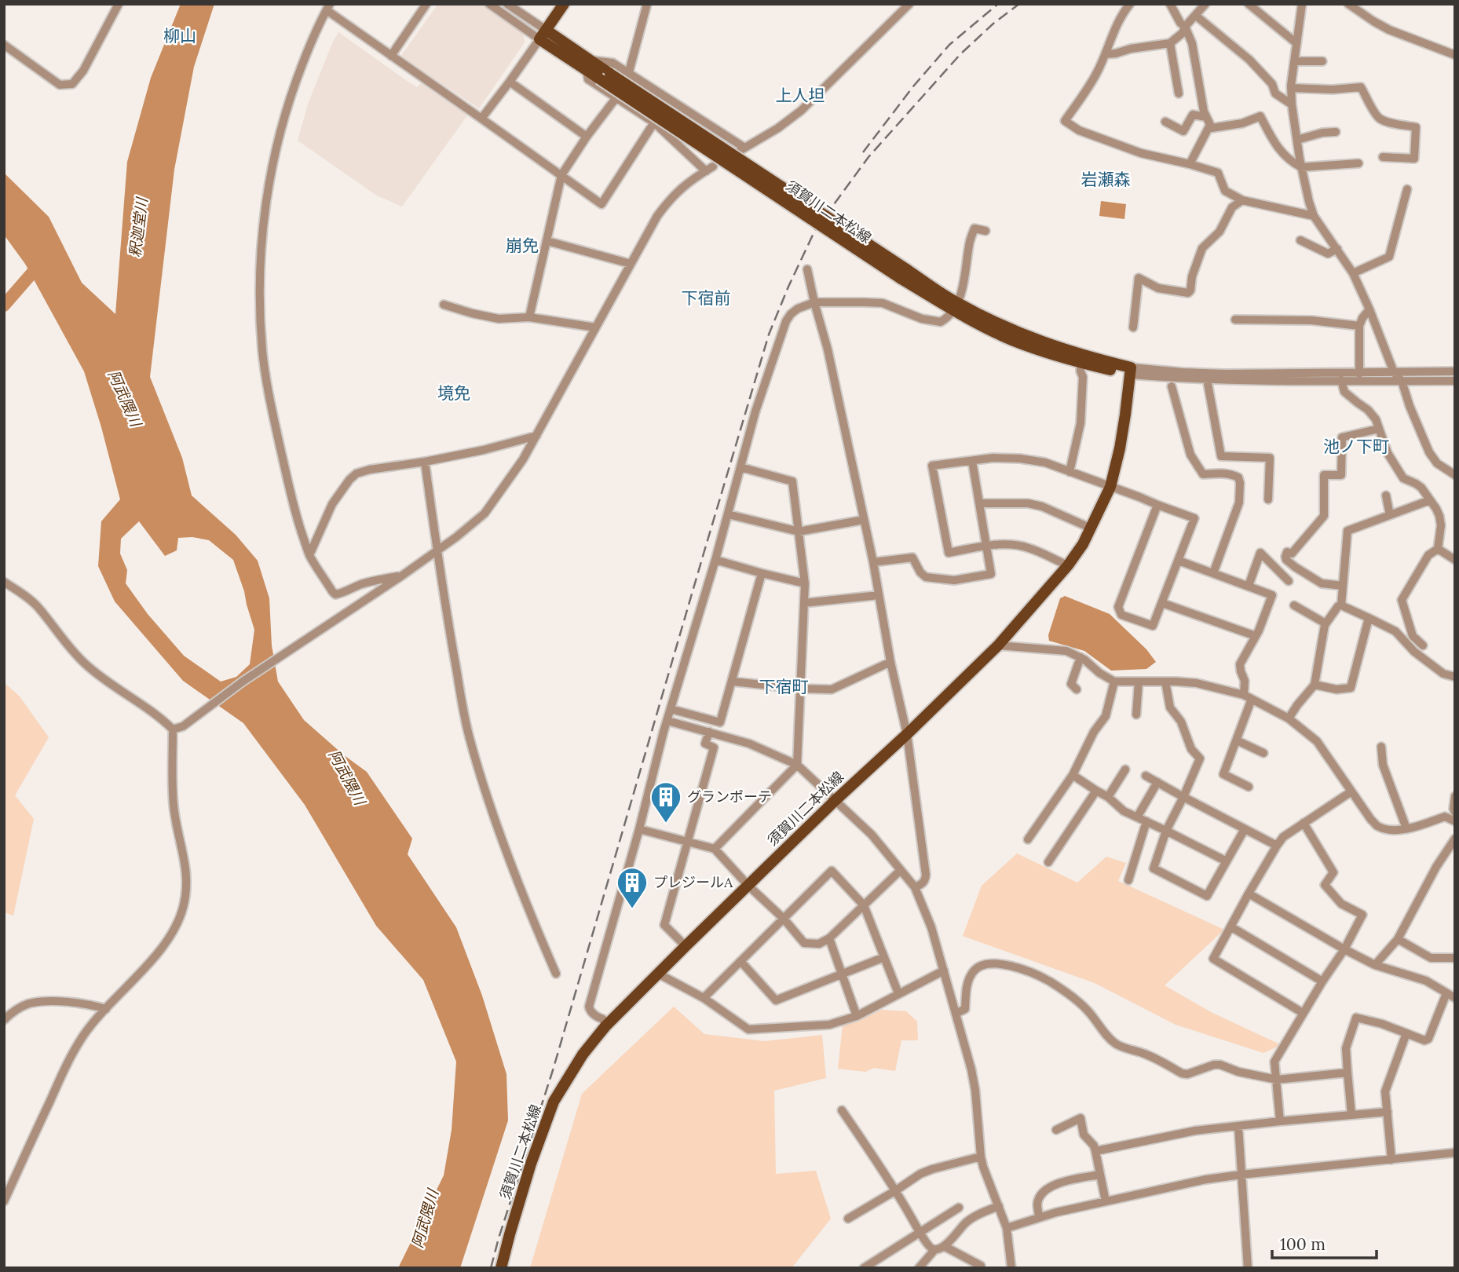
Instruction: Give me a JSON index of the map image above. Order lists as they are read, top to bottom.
{
  "streets": {
    "main road": ["須賀川二本松線"]
  },
  "districts": [
    "柳山",
    "上人坦",
    "岩瀬森",
    "崩免",
    "下宿前",
    "境免",
    "池ノ下町",
    "下宿町"
  ],
  "water": ["釈迦堂川", "阿武隈川"],
  "places": {
    "building": ["グランポーテ", "プレジールA"]
  },
  "scale_bar": "100 m"
}
